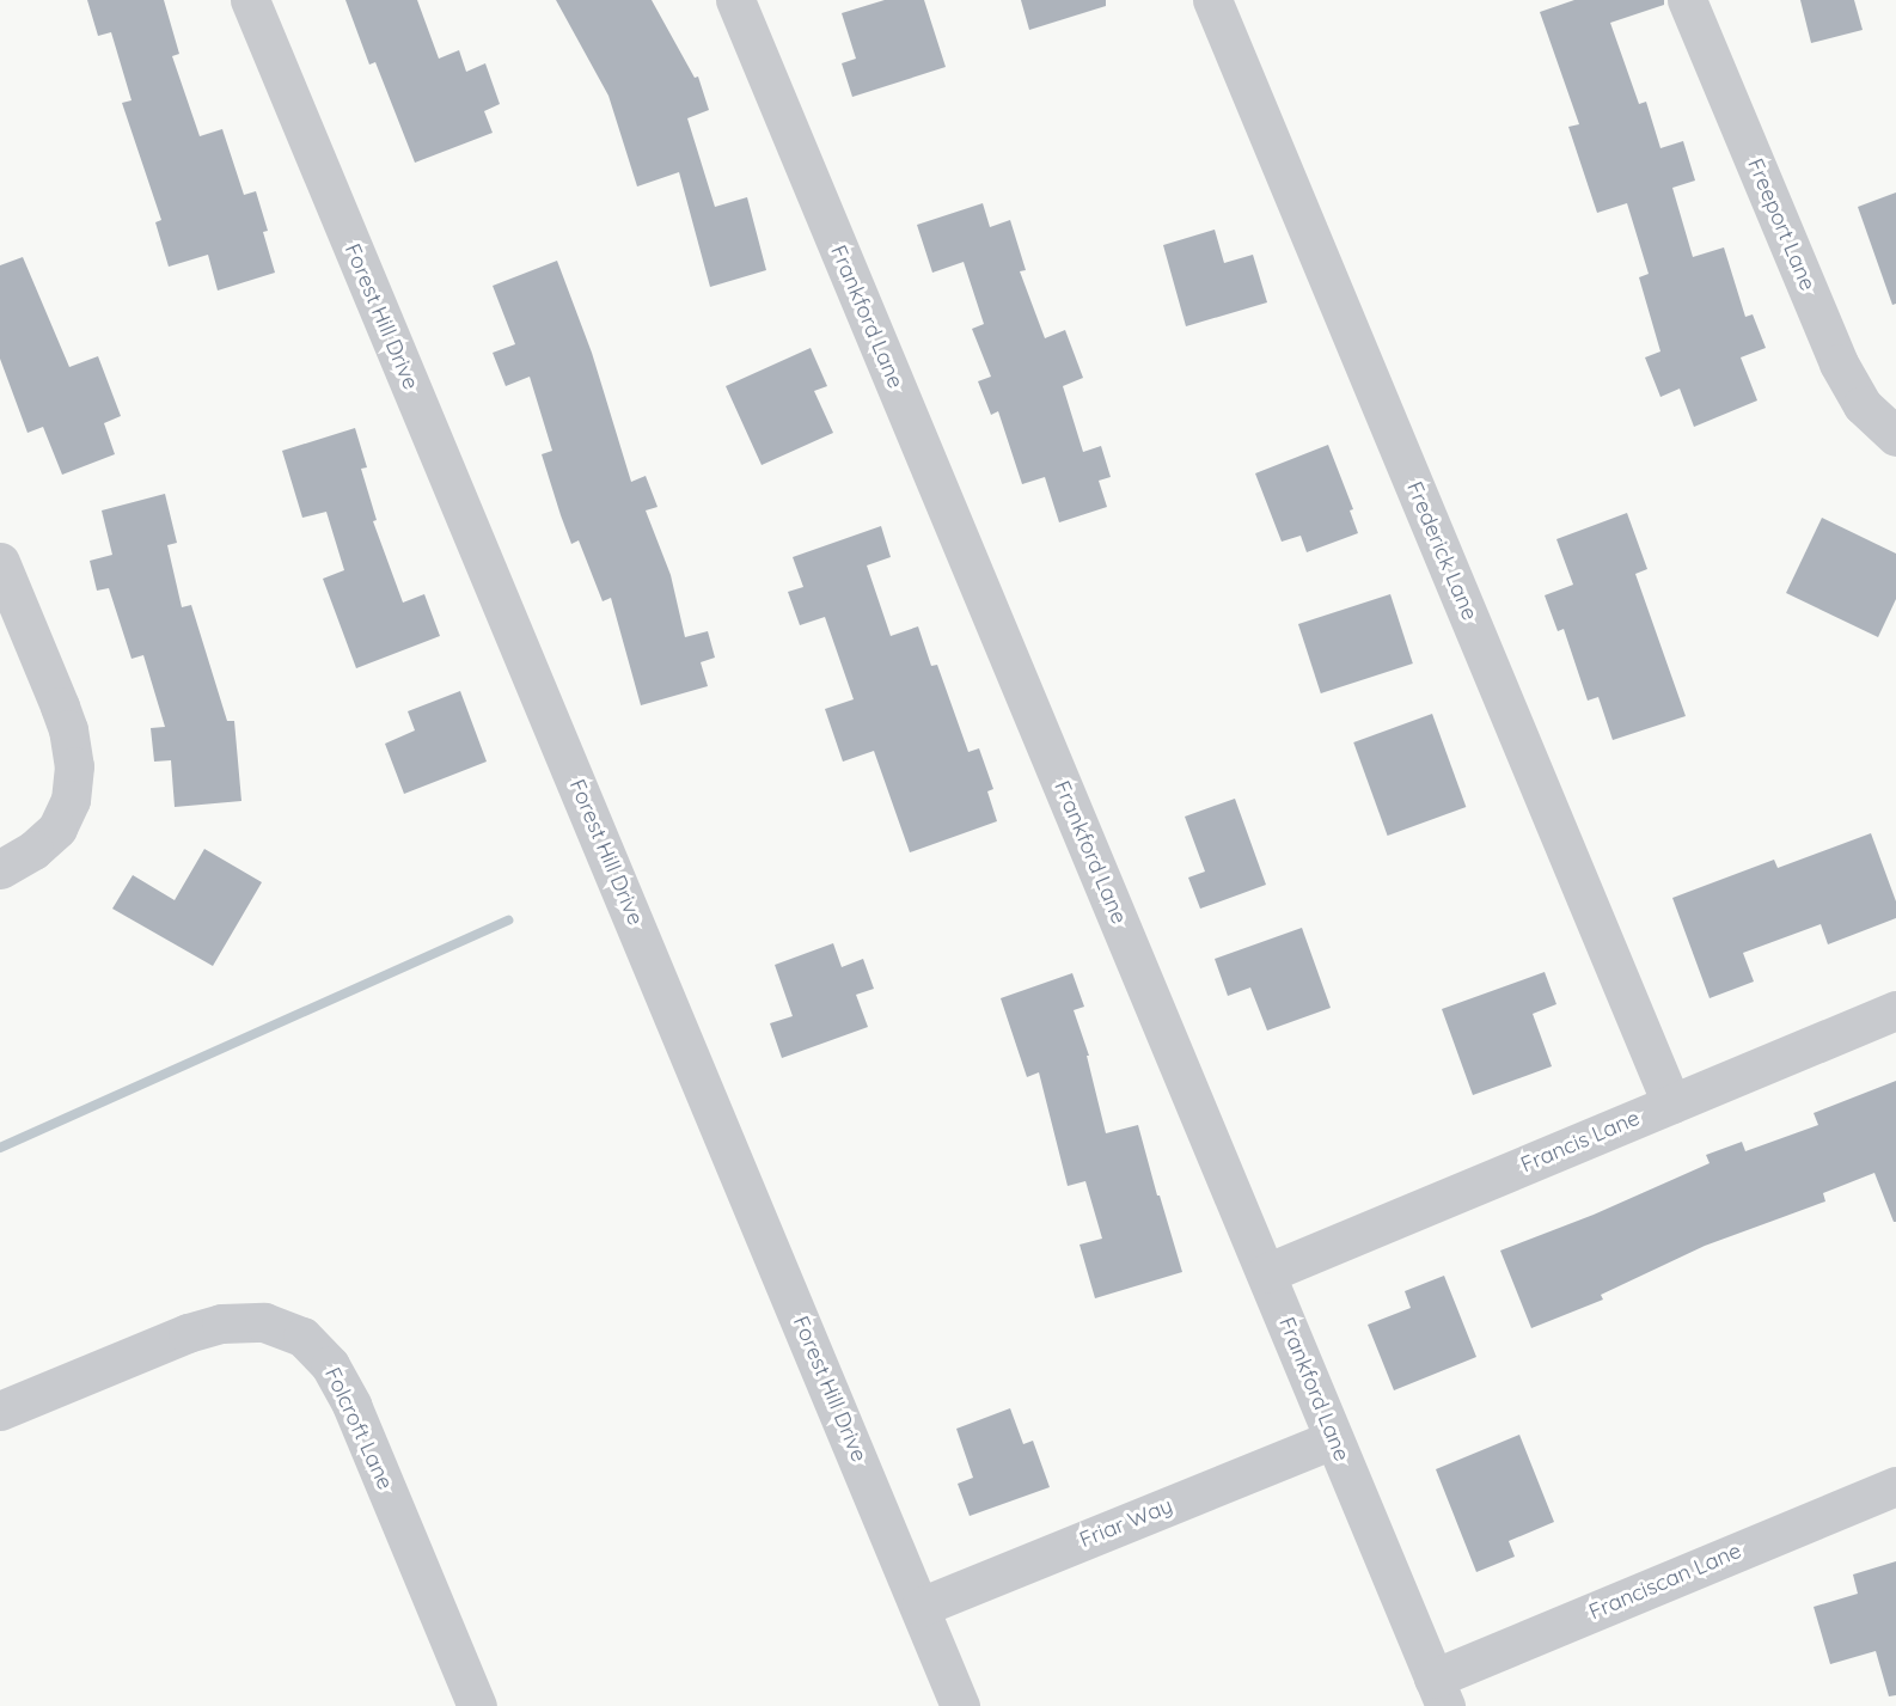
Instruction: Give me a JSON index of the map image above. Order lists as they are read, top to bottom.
{
  "streets": {
    "street": [
      "Freeport Lane",
      "Forest Hill Drive",
      "Frankford Lane",
      "Frederick Lane",
      "Francis Lane",
      "Folcroft Lane",
      "Friar Way",
      "Franciscan Lane"
    ]
  },
  "crossings": [
    ["Forest Hill Drive", "Friar Way"],
    ["Frankford Lane", "Francis Lane"],
    ["Frankford Lane", "Friar Way"],
    ["Frankford Lane", "Franciscan Lane"],
    ["Frederick Lane", "Francis Lane"]
  ]
}
